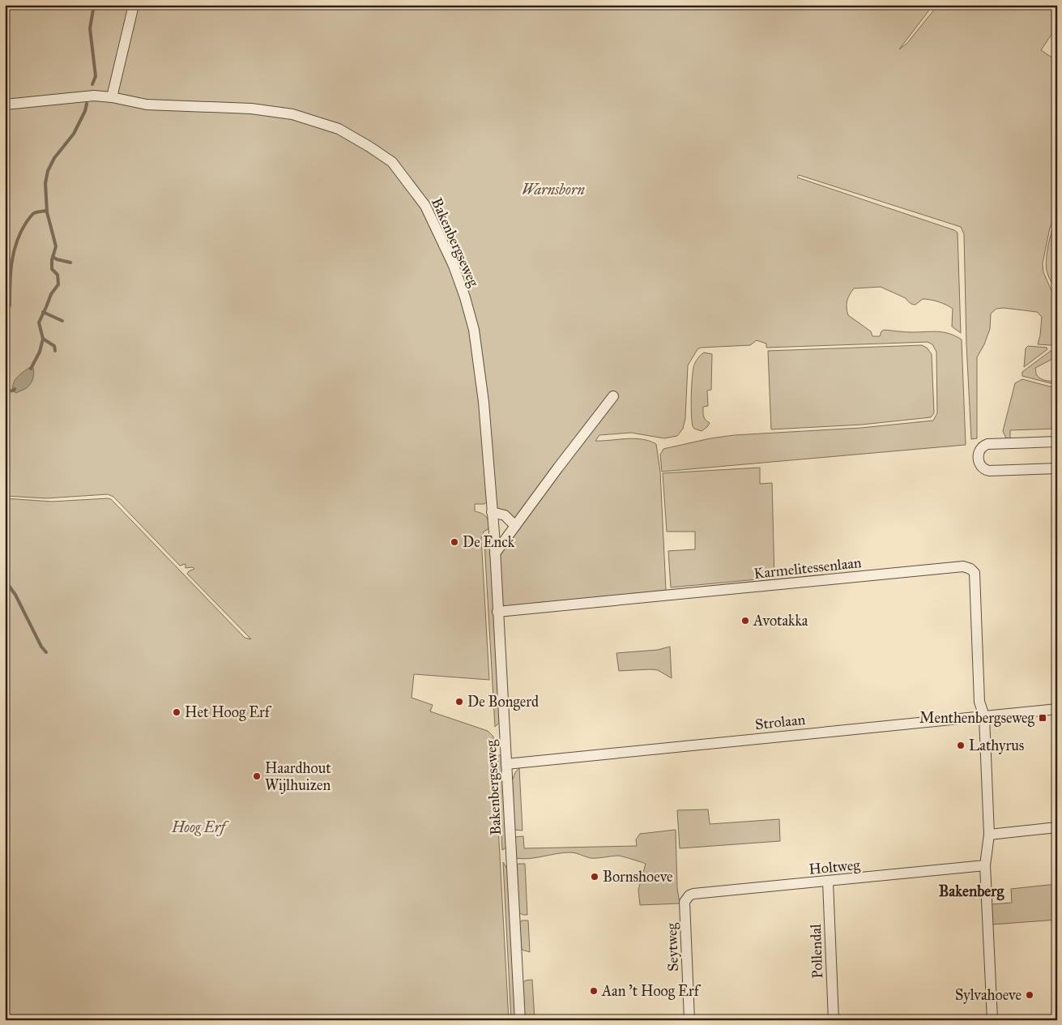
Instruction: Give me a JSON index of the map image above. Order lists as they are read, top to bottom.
{
  "streets": {
    "street": [
      "Bakenbergseweg",
      "Karmelitessenlaan",
      "Strolaan",
      "Holtweg",
      "Seytweg",
      "Pollendal"
    ]
  },
  "crossings": [
    ["Bakenbergseweg", "Karmelitessenlaan"],
    ["Bakenbergseweg", "Strolaan"],
    ["Karmelitessenlaan", "Strolaan"],
    ["Holtweg", "Seytweg"],
    ["Holtweg", "Pollendal"]
  ],
  "districts": ["Bakenberg"],
  "parks": ["Warnsborn", "Hoog Erf"],
  "places": {
    "other": [
      "De Enck",
      "Avotakka",
      "De Bongerd",
      "Het Hoog Erf",
      "Lathyrus",
      "Haardhout Wijlhuizen",
      "Bornshoeve",
      "Aan 't Hoog Erf",
      "Sylvahoeve"
    ],
    "transit": ["Menthenbergseweg"]
  }
}
